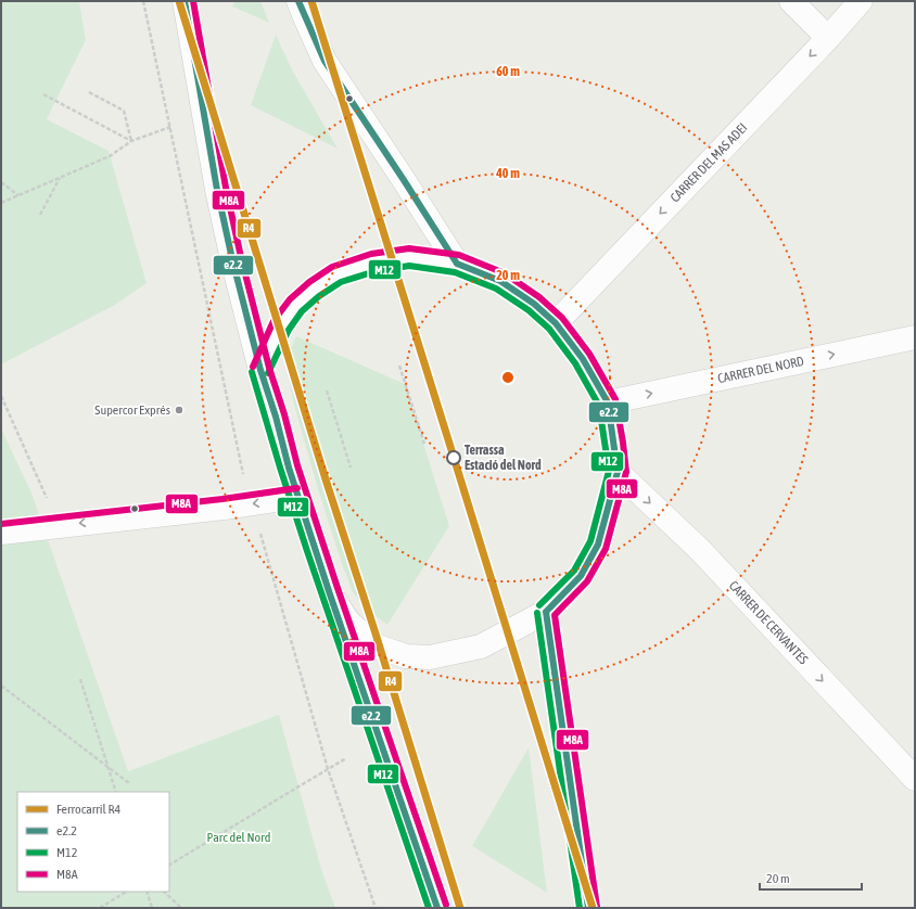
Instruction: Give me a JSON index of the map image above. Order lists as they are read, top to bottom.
{
  "streets": {
    "street": ["CARRER DEL MAS ADEI", "CARRER DEL NORD", "CARRER DE CERVANTES"]
  },
  "one_way": ["CARRER DEL MAS ADEI", "CARRER DEL NORD", "CARRER DE CERVANTES"],
  "parks": ["Parc del Nord"],
  "places": ["Supercor Exprés", "Terrassa Estació del Nord"],
  "lines": [
    "rail line R4",
    "transit line e2.2",
    "transit line M8A",
    "transit line M12"
  ],
  "legend": [
    "Ferrocarril R4",
    "e2.2",
    "M12",
    "M8A"
  ],
  "scale_bar": "20 m",
  "rings": ["60 m", "40 m", "20 m"]
}
